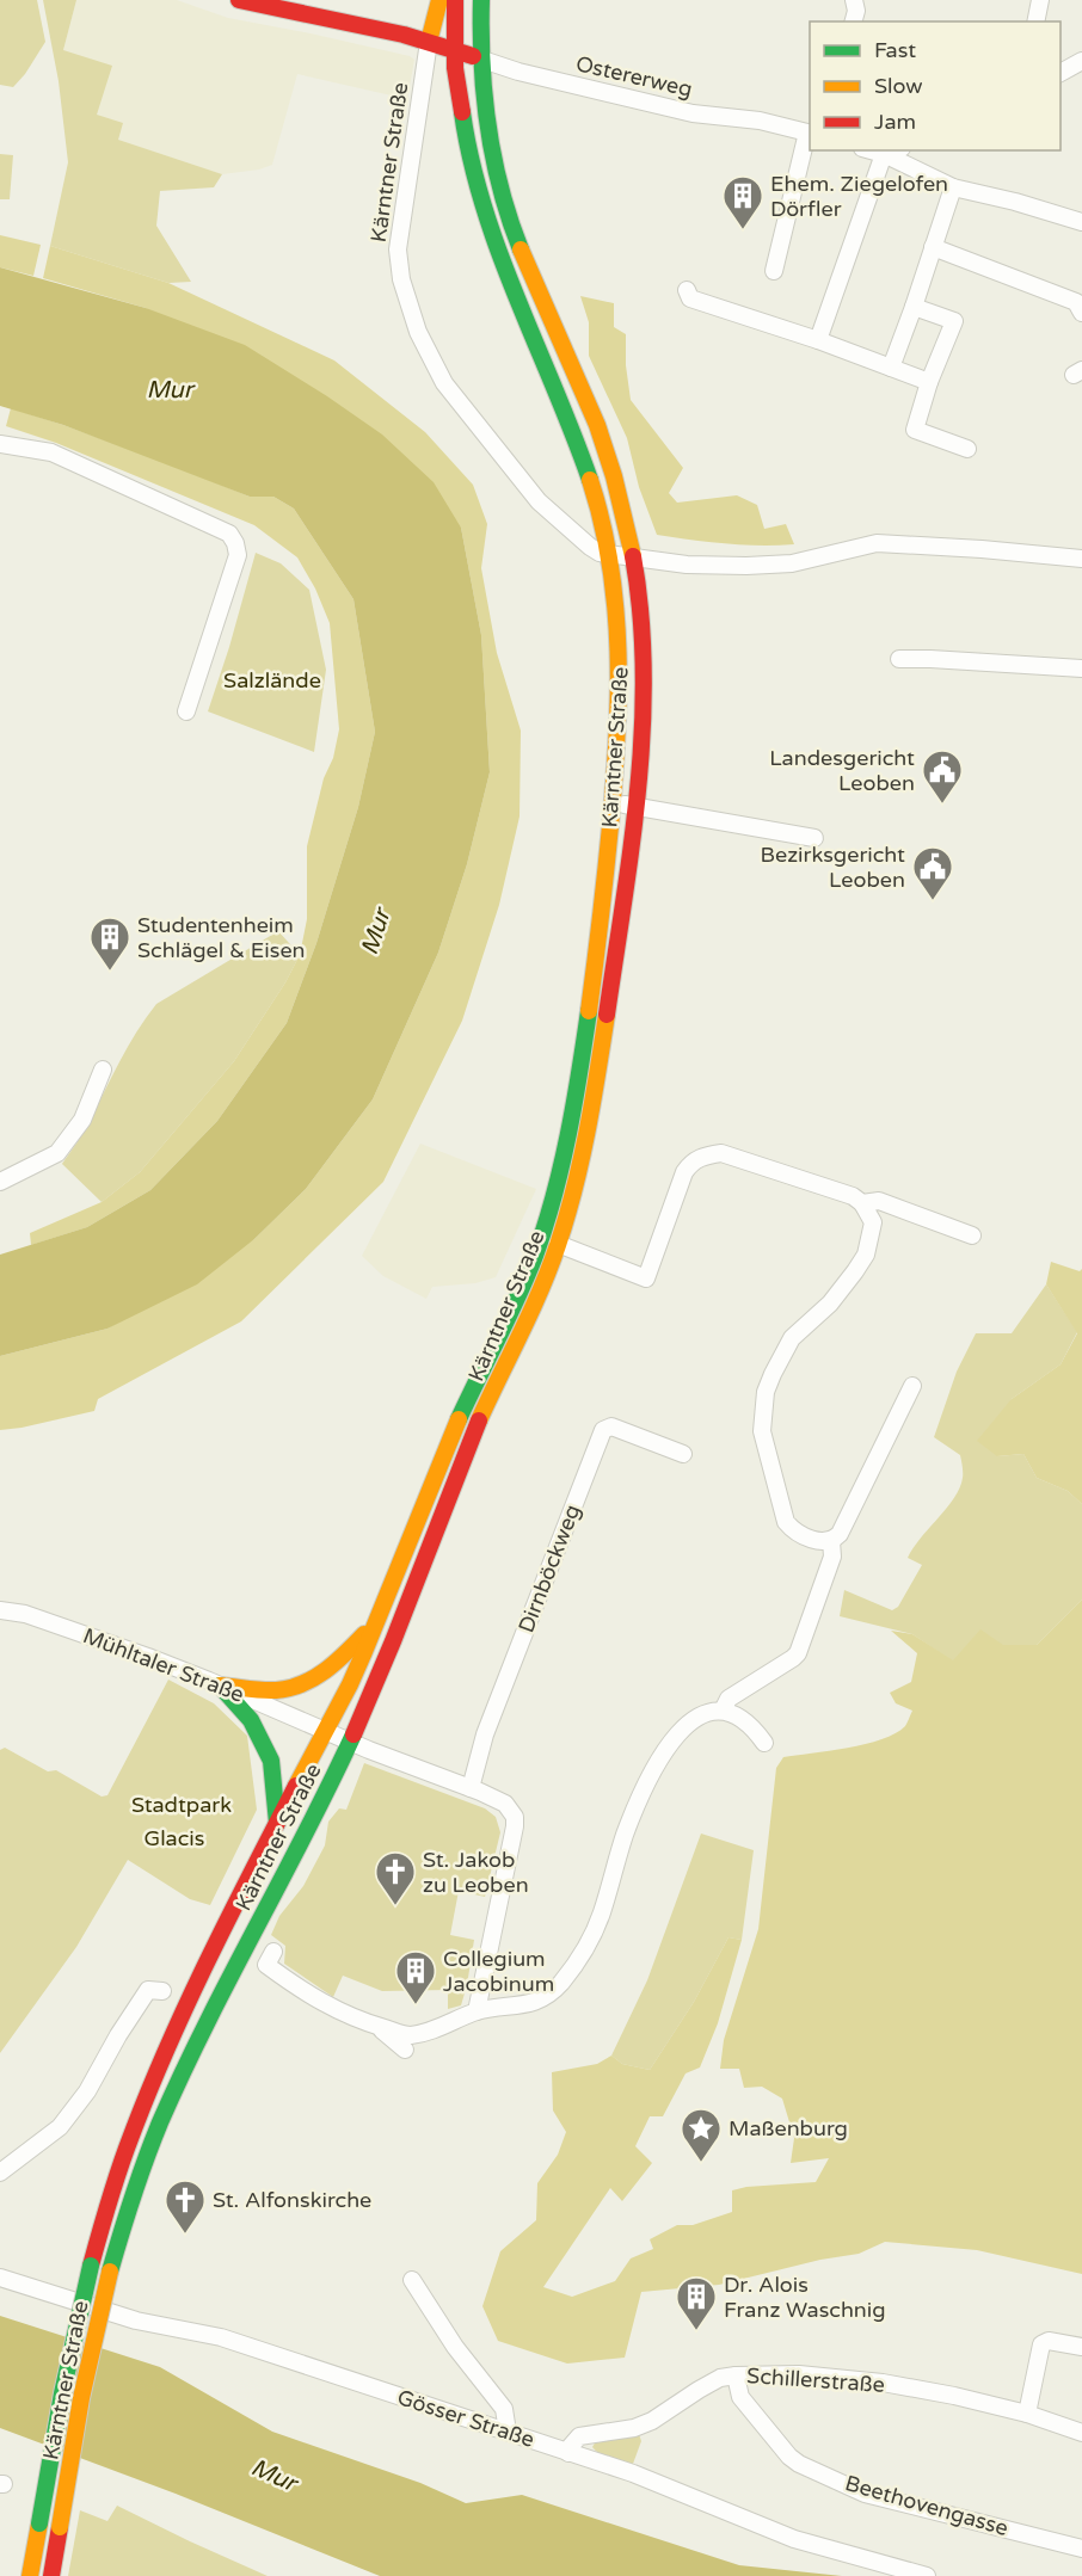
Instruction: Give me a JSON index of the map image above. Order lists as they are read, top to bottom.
{
  "streets": {
    "main road": ["Ostererweg", "Kärntner Straße"],
    "street": [
      "Dirnböckweg",
      "Mühltaler Straße",
      "Schillerstraße",
      "Gösser Straße",
      "Beethovengasse"
    ]
  },
  "crossings": [
    ["Ostererweg", "Kärntner Straße"],
    ["Kärntner Straße", "Mühltaler Straße"],
    ["Schillerstraße", "Gösser Straße"],
    ["Schillerstraße", "Beethovengasse"]
  ],
  "water": ["Mur"],
  "parks": ["Salzlände", "Stadtpark", "Glacis"],
  "places": {
    "building": [
      "Ehem. Ziegelofen Dörfler",
      "Studentenheim Schlägel & Eisen",
      "Collegium Jacobinum",
      "Dr. Alois Franz Waschnig"
    ],
    "public building": ["Landesgericht Leoben", "Bezirksgericht Leoben"],
    "church": ["St. Jakob zu Leoben", "St. Alfonskirche"],
    "place": ["Maßenburg"]
  },
  "legend": ["Fast", "Slow", "Jam"]
}
